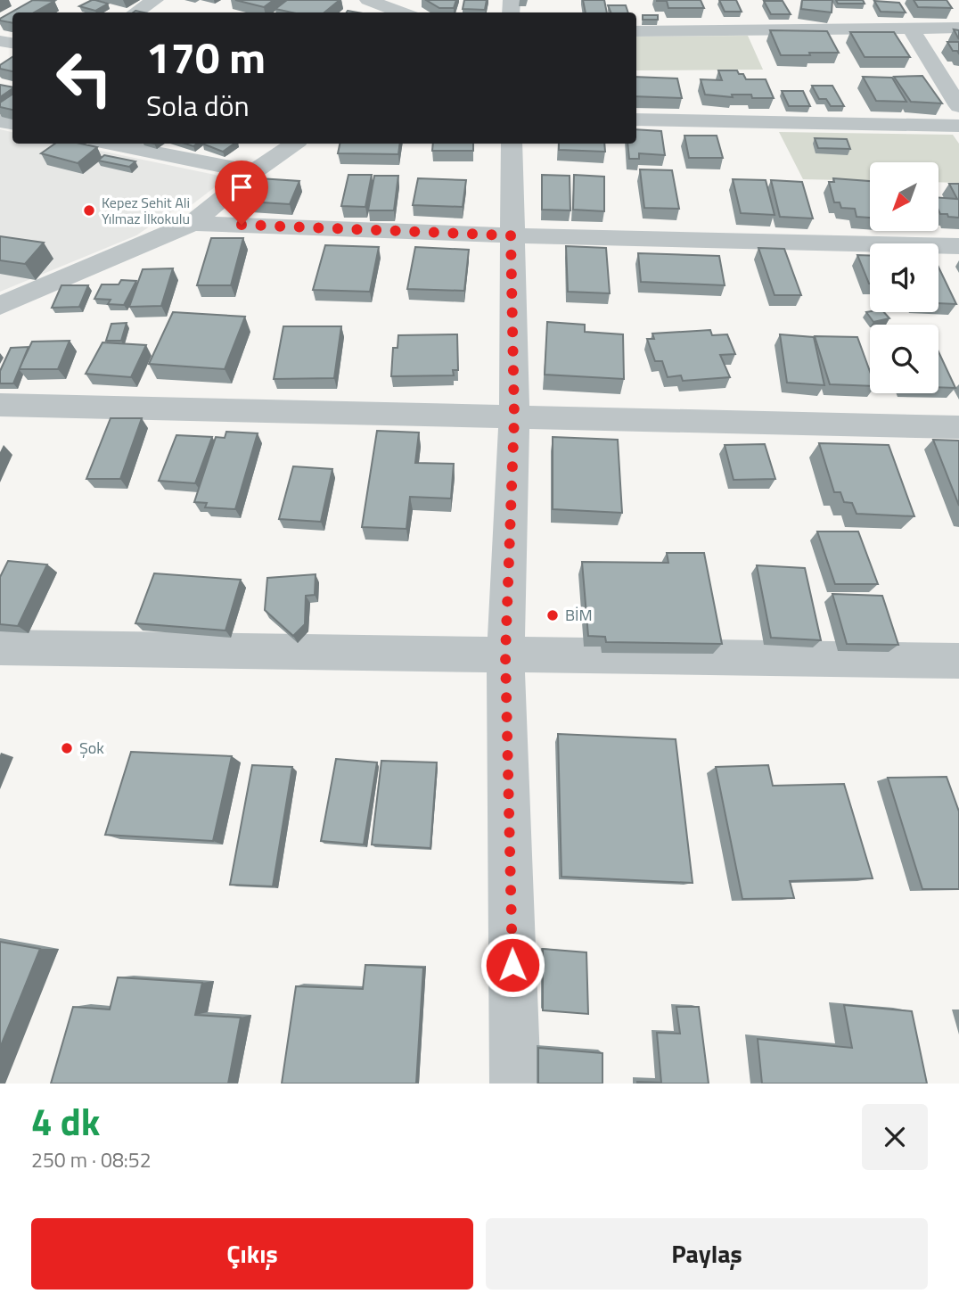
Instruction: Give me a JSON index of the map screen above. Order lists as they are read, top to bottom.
{
  "places": ["Kepez Şehit Ali Yılmaz İlkokulu", "BİM", "Şok"],
  "north": "bottom left",
  "page": {
    "turn": ["170 m", "Sola dön"],
    "heading": ["4 dk", "250 m · 08:52"],
    "buttons": ["Çıkış", "Paylaş"]
  }
}
